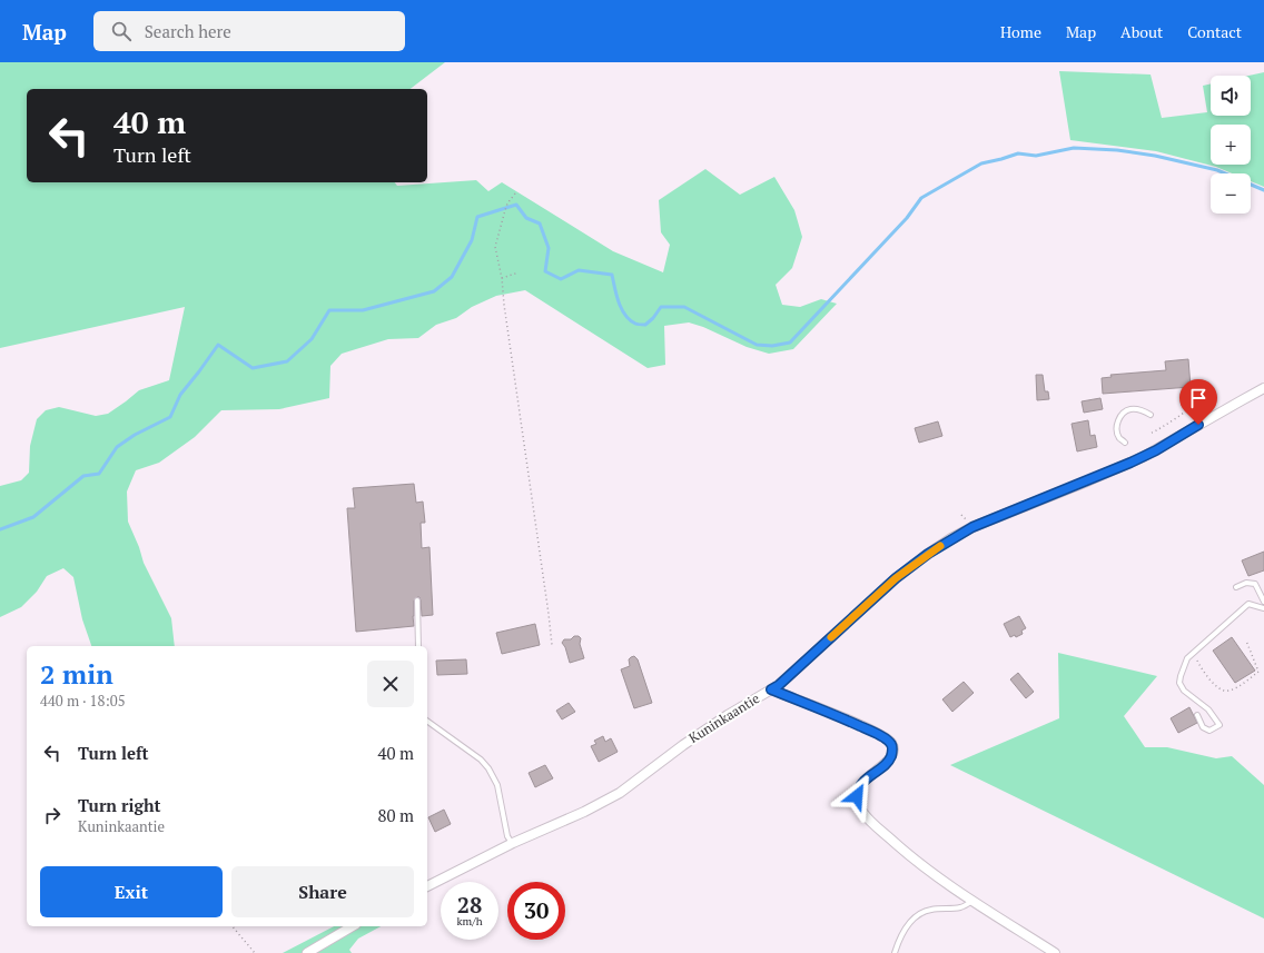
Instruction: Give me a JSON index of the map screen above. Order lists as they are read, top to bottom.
{
  "streets": {
    "street": ["Kuninkaantie"]
  },
  "page": {
    "header": "Map",
    "search": "Search here",
    "nav": [
      "Home",
      "Map",
      "About",
      "Contact"
    ],
    "map_buttons": ["+", "−"],
    "turn": ["40 m", "Turn left"],
    "heading": ["2 min", "440 m · 18:05"],
    "list": [
      {
        "name": "Turn left",
        "value": "40 m"
      },
      {
        "name": "Turn right",
        "note": "Kuninkaantie",
        "value": "80 m"
      }
    ],
    "buttons": ["Exit", "Share"],
    "speed": "28 km/h",
    "limit": "30"
  }
}
